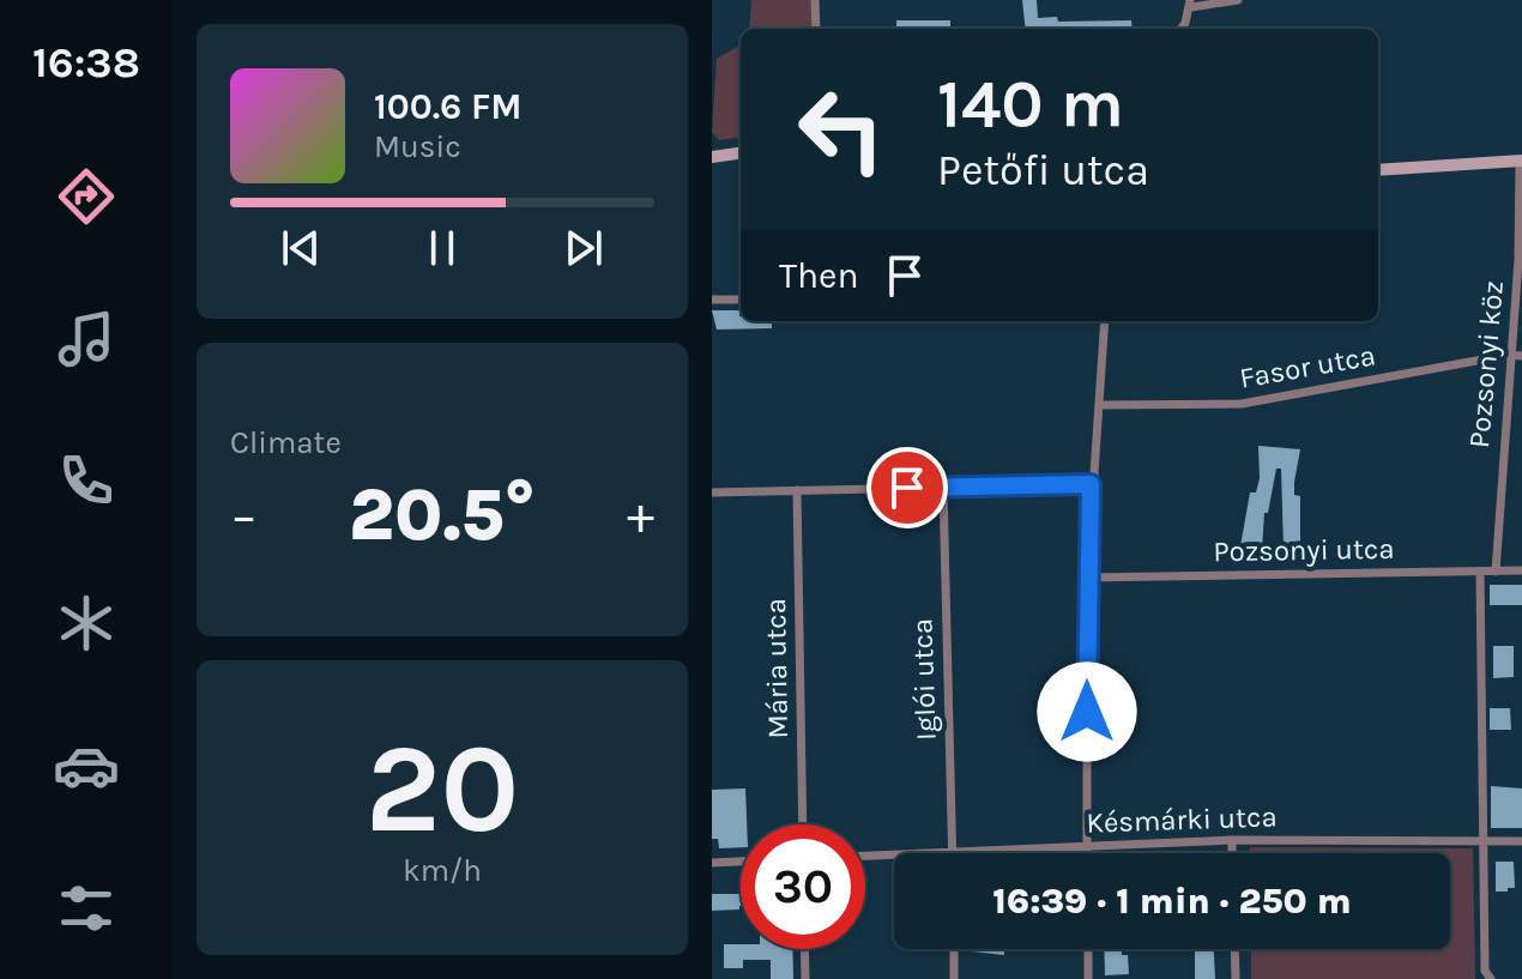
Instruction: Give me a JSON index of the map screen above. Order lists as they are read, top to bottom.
{
  "streets": {
    "street": [
      "Pozsonyi köz",
      "Fasor utca",
      "Pozsonyi utca",
      "Mária utca",
      "Iglói utca",
      "Késmárki utca"
    ]
  },
  "crossings": [
    ["Pozsonyi köz", "Fasor utca"],
    ["Pozsonyi köz", "Pozsonyi utca"],
    ["Iglói utca", "Késmárki utca"]
  ],
  "page": {
    "tabs": "16:38",
    "turn": ["140 m", "Petőfi utca"],
    "song": ["100.6 FM", "Music"],
    "then": "Then",
    "tile": [
      "Climate",
      ["20", "km/h"]
    ],
    "heat": ["−", "20.5°", "+"],
    "limit": "30",
    "trip": "16:39 · 1 min · 250 m"
  }
}
